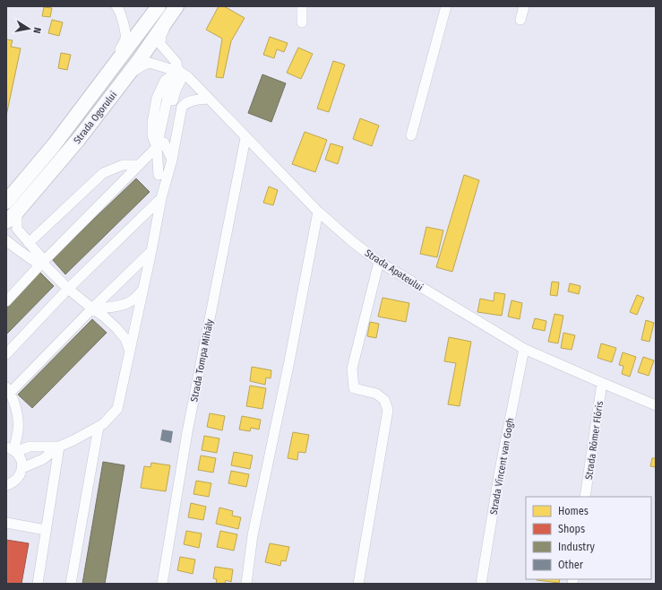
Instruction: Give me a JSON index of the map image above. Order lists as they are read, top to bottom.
{
  "streets": {
    "highway": ["Strada Ogorului"],
    "street": [
      "Strada Apateului",
      "Strada Tompa Mihály",
      "Strada Rómer Flóris",
      "Strada Vincent van Gogh"
    ]
  },
  "crossings": [
    ["Strada Ogorului", "Strada Apateului"],
    ["Strada Apateului", "Strada Tompa Mihály"],
    ["Strada Apateului", "Strada Rómer Flóris"],
    ["Strada Apateului", "Strada Vincent van Gogh"]
  ],
  "legend": [
    "Homes",
    "Shops",
    "Industry",
    "Other"
  ],
  "north": "right"
}
